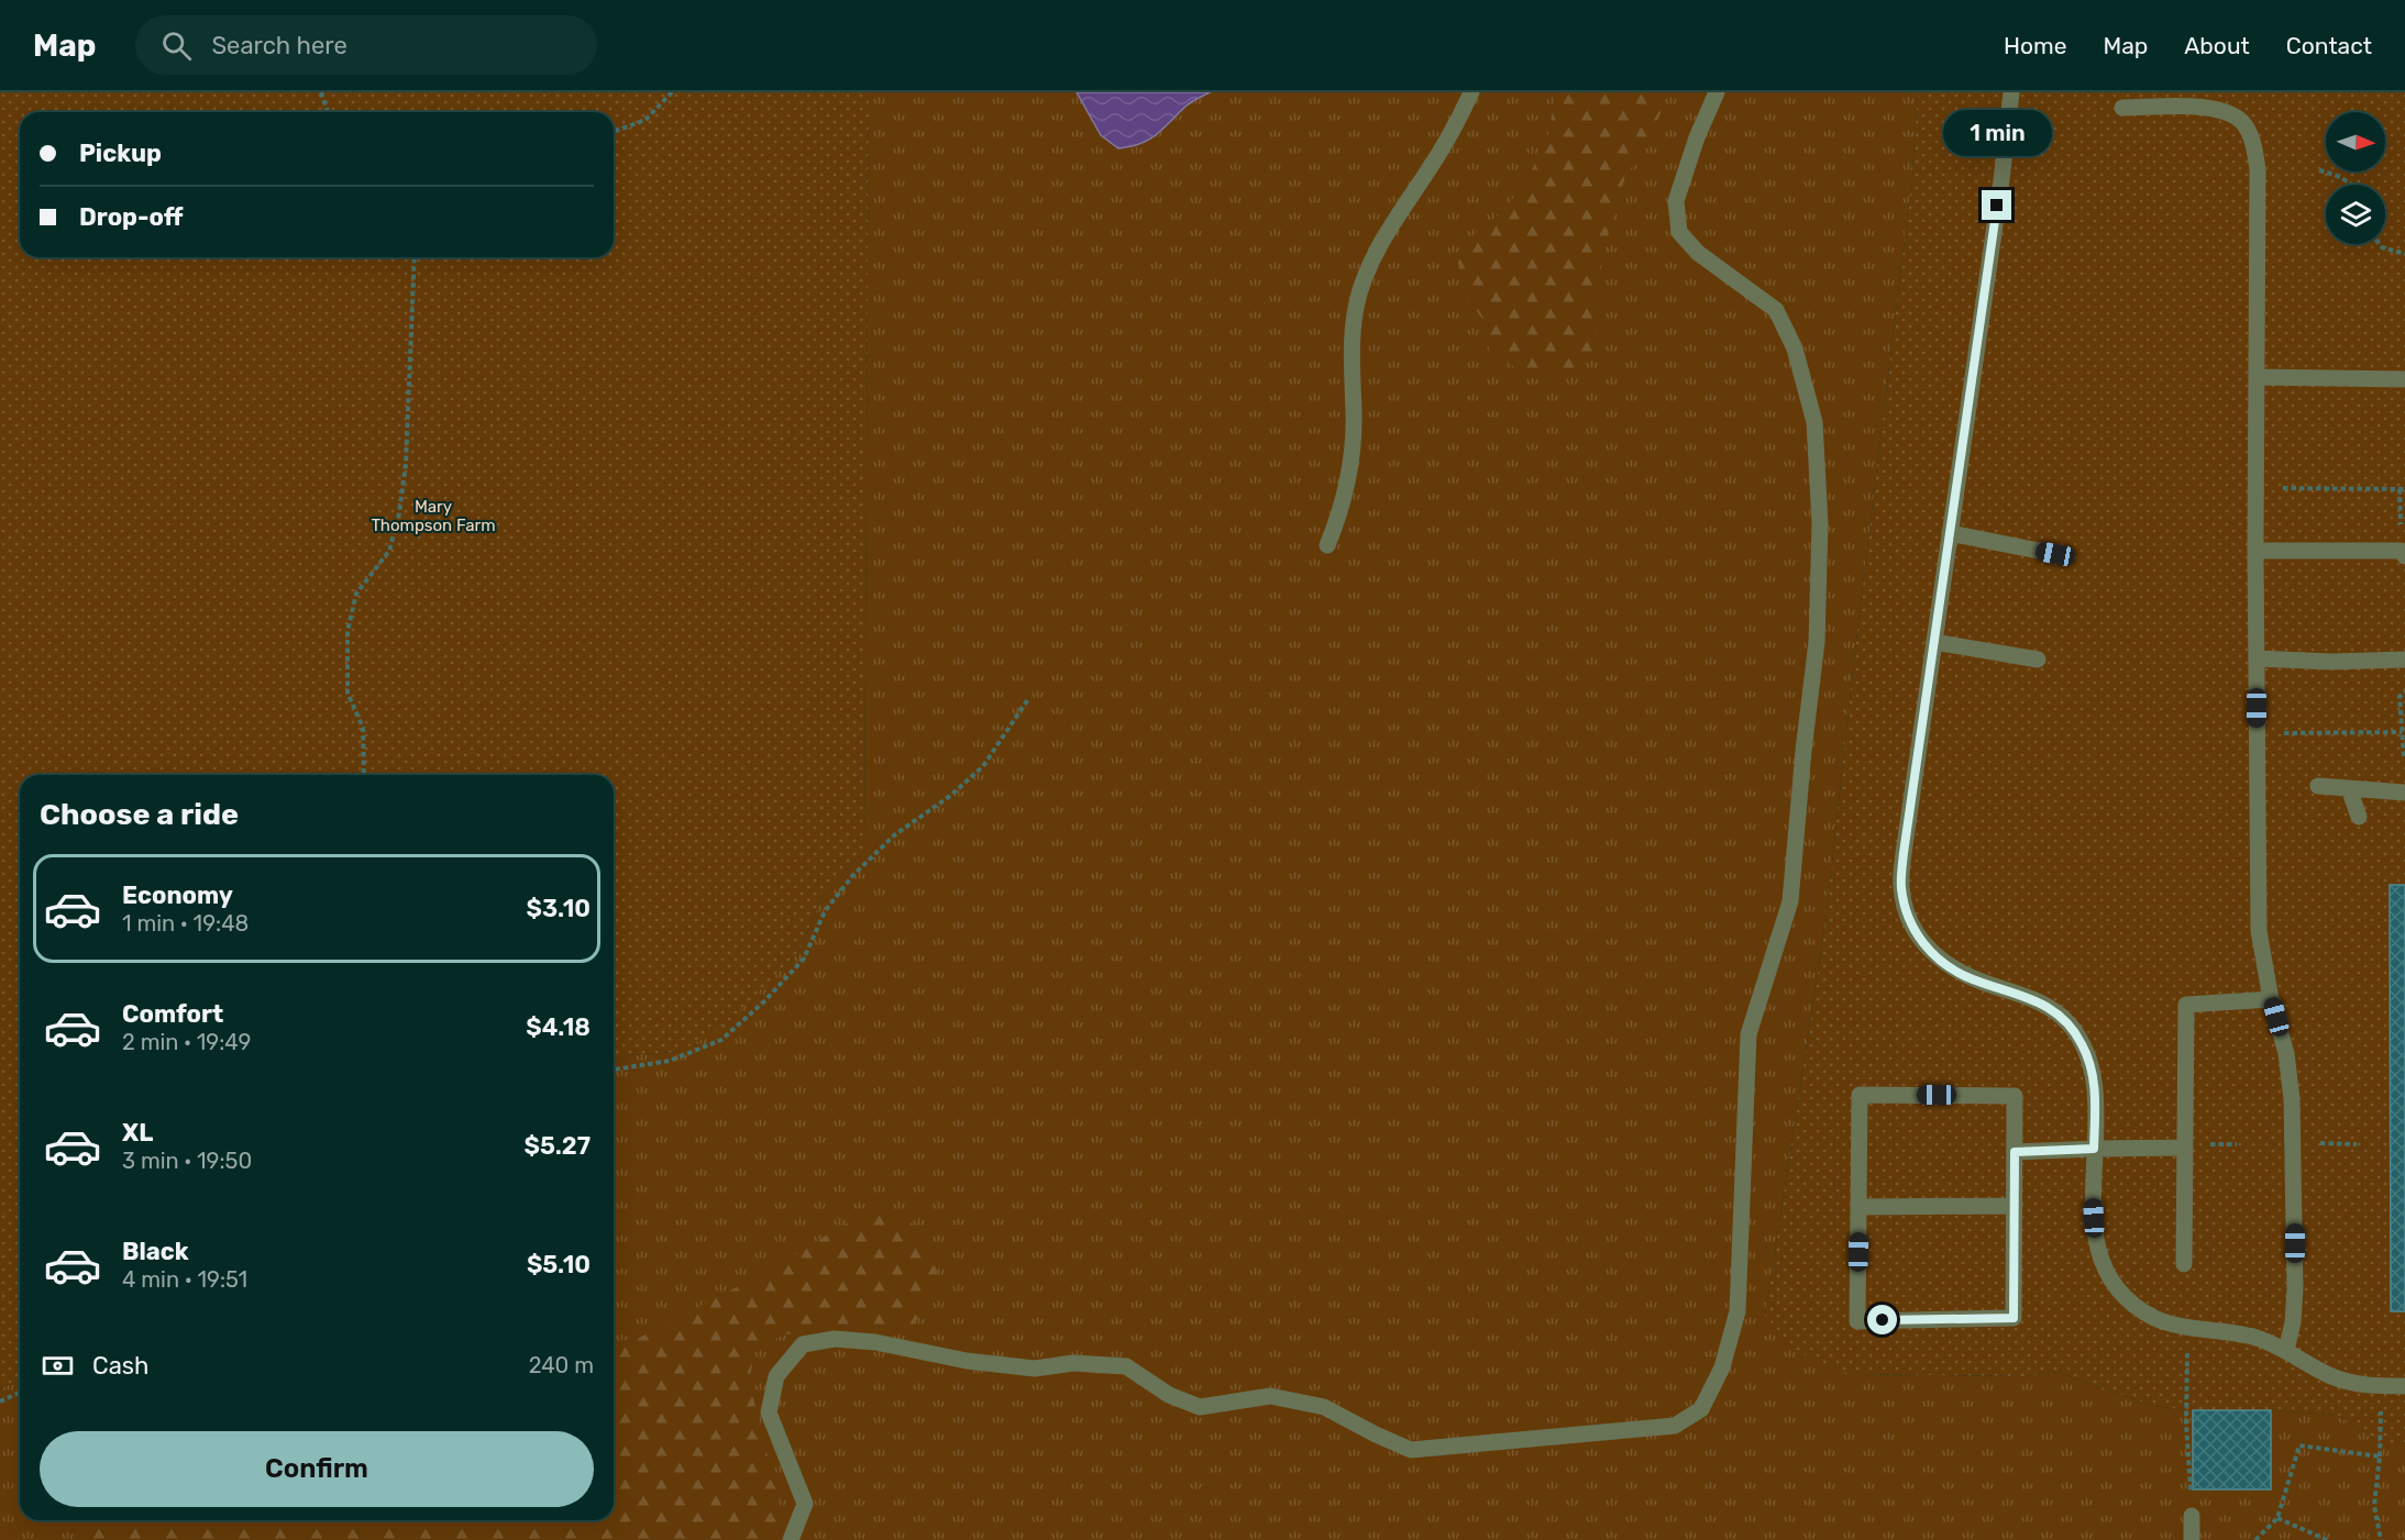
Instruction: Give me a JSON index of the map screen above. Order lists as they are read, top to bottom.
{
  "parks": ["Mary Thompson Farm"],
  "north": "right",
  "page": {
    "header": "Map",
    "search": "Search here",
    "nav": [
      "Home",
      "Map",
      "About",
      "Contact"
    ],
    "bubble": "1 min",
    "banner": ["Pickup", "Drop-off"],
    "heading": "Choose a ride",
    "list": [
      {
        "name": "Economy",
        "note": "1 min · 19:48",
        "value": "$3.10"
      },
      {
        "name": "Comfort",
        "note": "2 min · 19:49",
        "value": "$4.18"
      },
      {
        "name": "XL",
        "note": "3 min · 19:50",
        "value": "$5.27"
      },
      {
        "name": "Black",
        "note": "4 min · 19:51",
        "value": "$5.10"
      }
    ],
    "pay": ["Cash", "240 m"],
    "buttons": "Confirm"
  }
}
